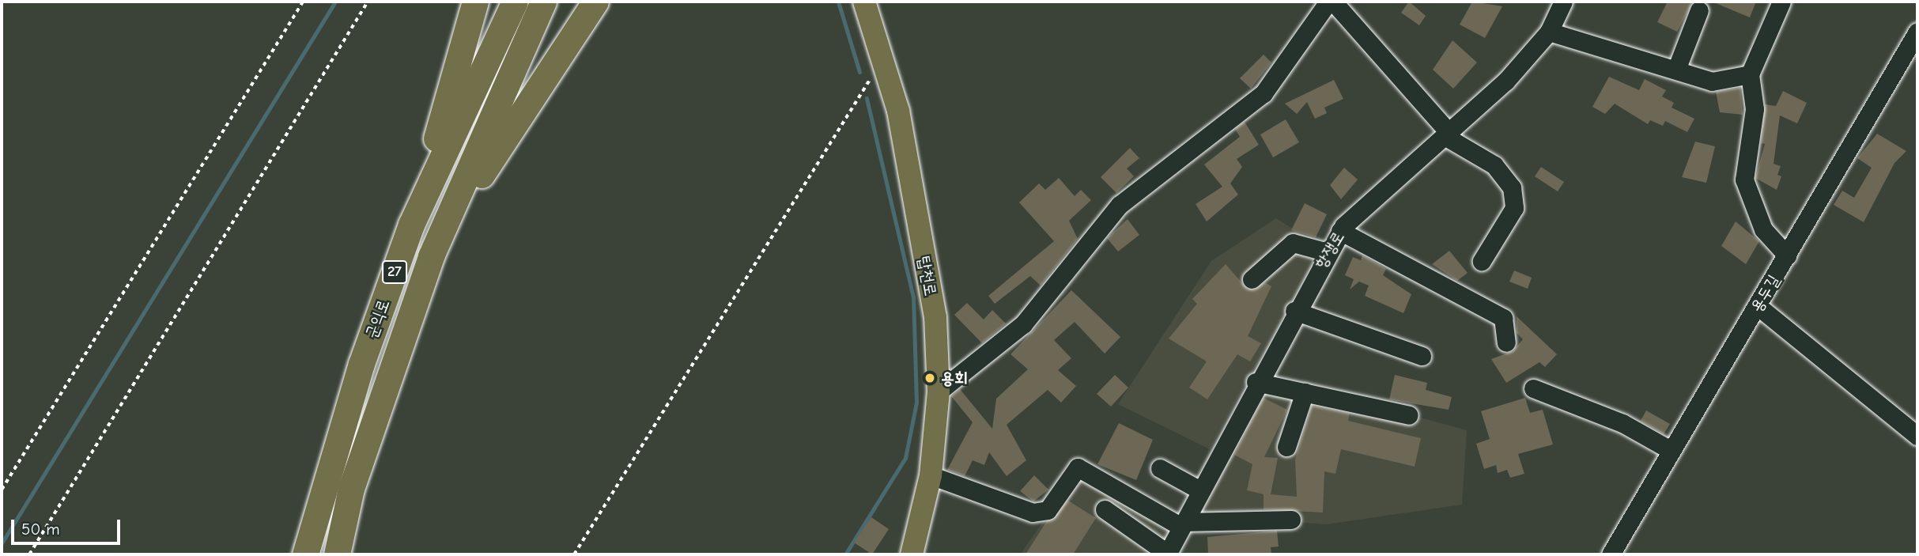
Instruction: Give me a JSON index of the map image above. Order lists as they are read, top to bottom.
{
  "streets": {
    "highway": ["27", "군익로"],
    "main road": ["탑천로"],
    "street": ["항쟁로", "용두길"]
  },
  "places": ["용회"],
  "scale_bar": "50 m"
}
